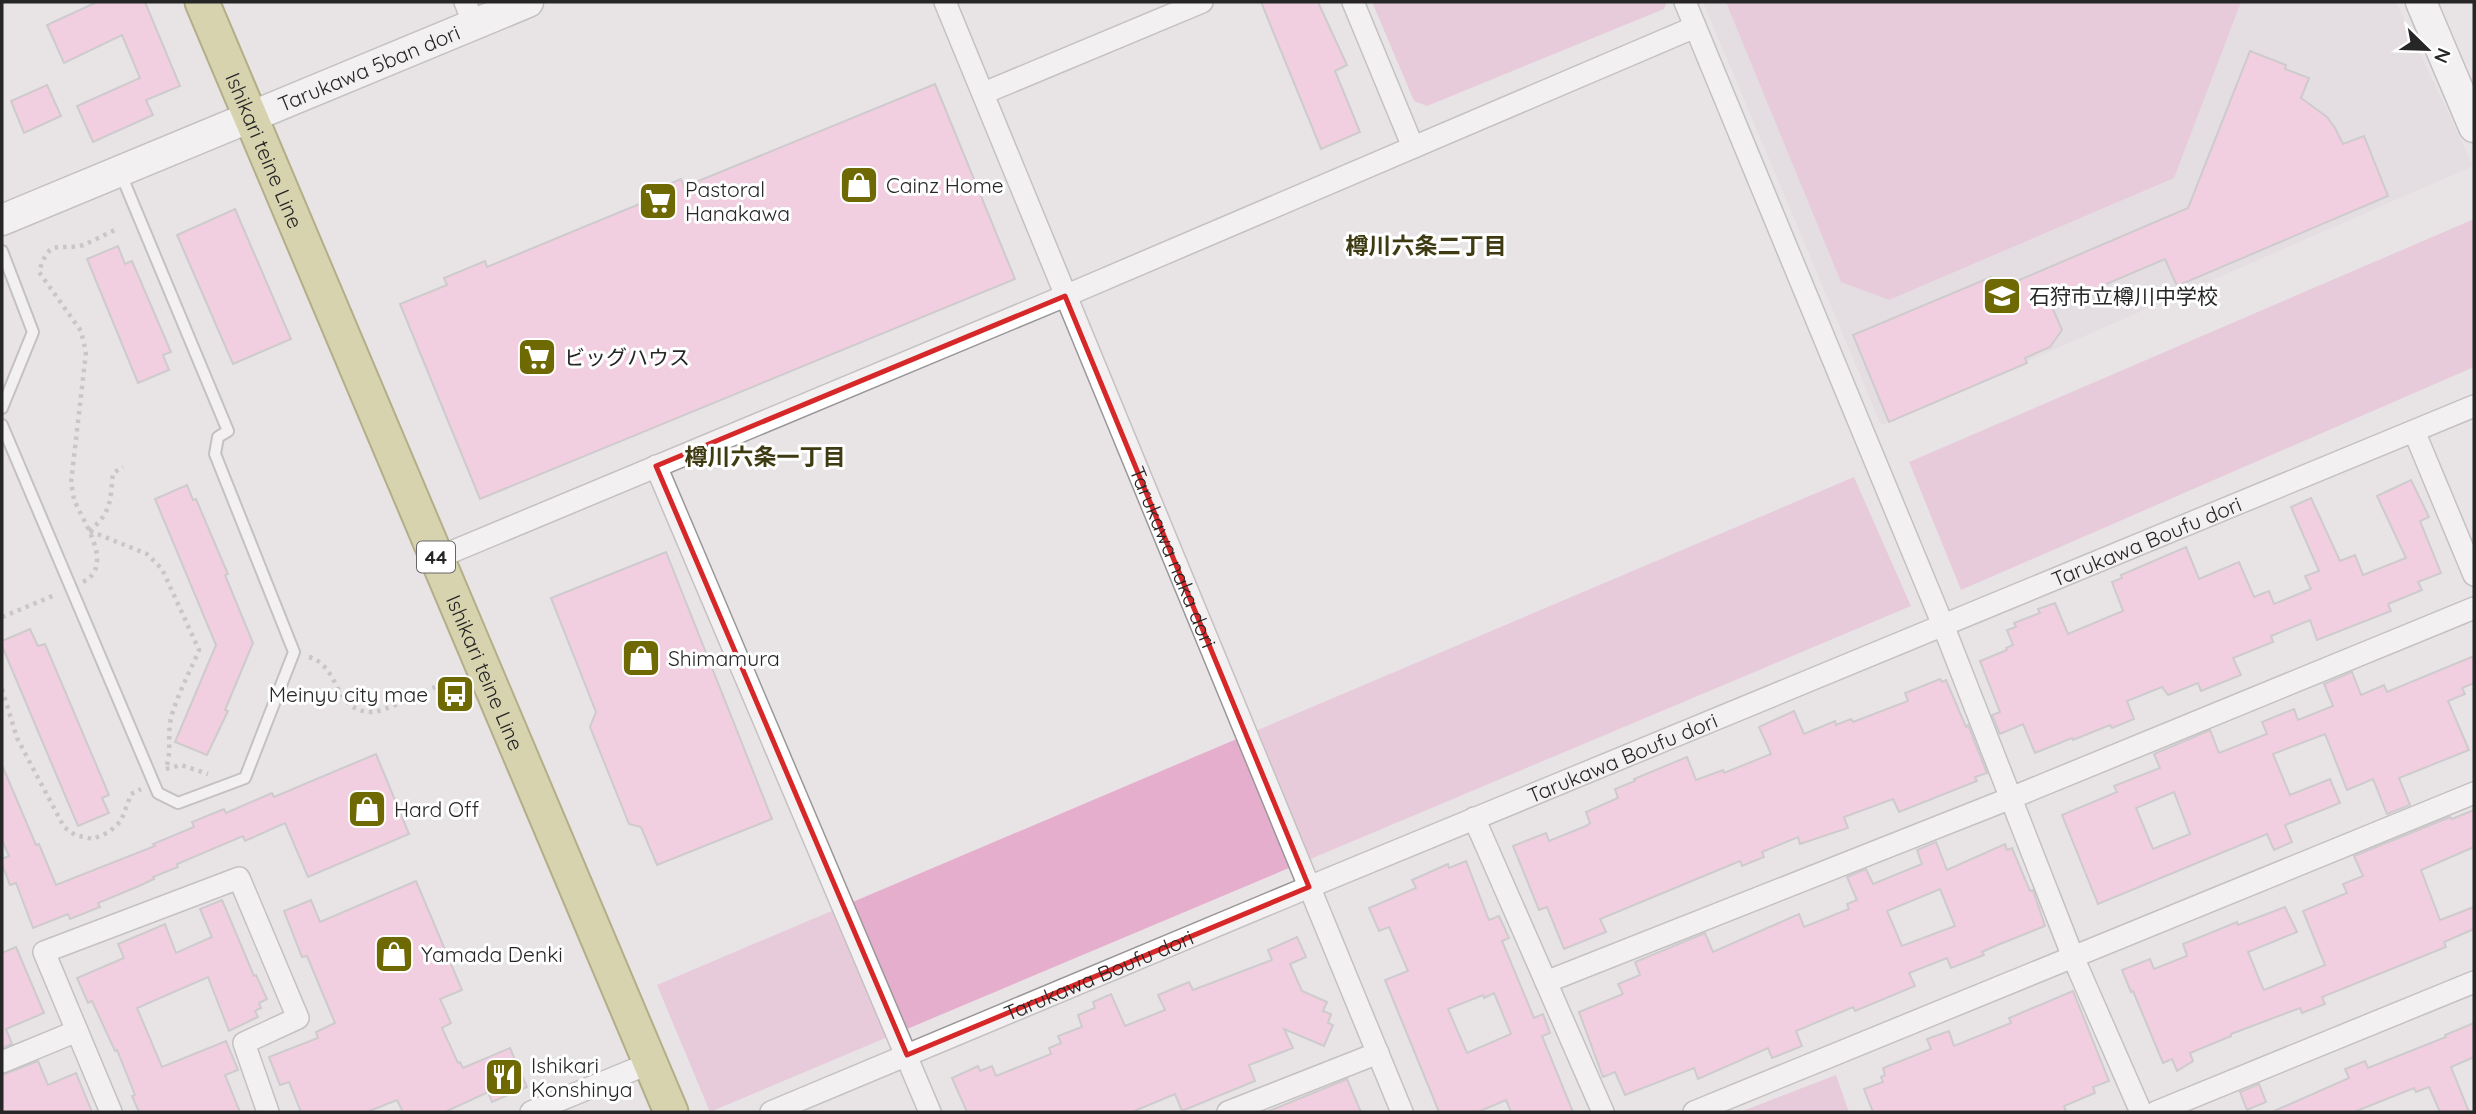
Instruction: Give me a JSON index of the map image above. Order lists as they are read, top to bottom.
{
  "streets": {
    "main road": ["Ishikari teine Line", "44"],
    "street": ["Tarukawa 5ban dori", "Tarukawa Boufu dori", "Tarukawa naka dori"]
  },
  "crossings": [
    ["Tarukawa 5ban dori", "Ishikari teine Line"],
    ["Tarukawa Boufu dori", "Tarukawa naka dori"]
  ],
  "districts": ["樽川六条二丁目", "樽川六条一丁目"],
  "places": {
    "shop": [
      "Cainz Home",
      "Shimamura",
      "Hard Off",
      "Yamada Denki"
    ],
    "supermarket": ["Pastoral Hanakawa", "ビッグハウス"],
    "school or university": ["石狩市立樽川中学校"],
    "bus stop": ["Meinyu city mae"],
    "restaurant": ["Ishikari Konshinya"]
  },
  "north": "bottom right"
}
